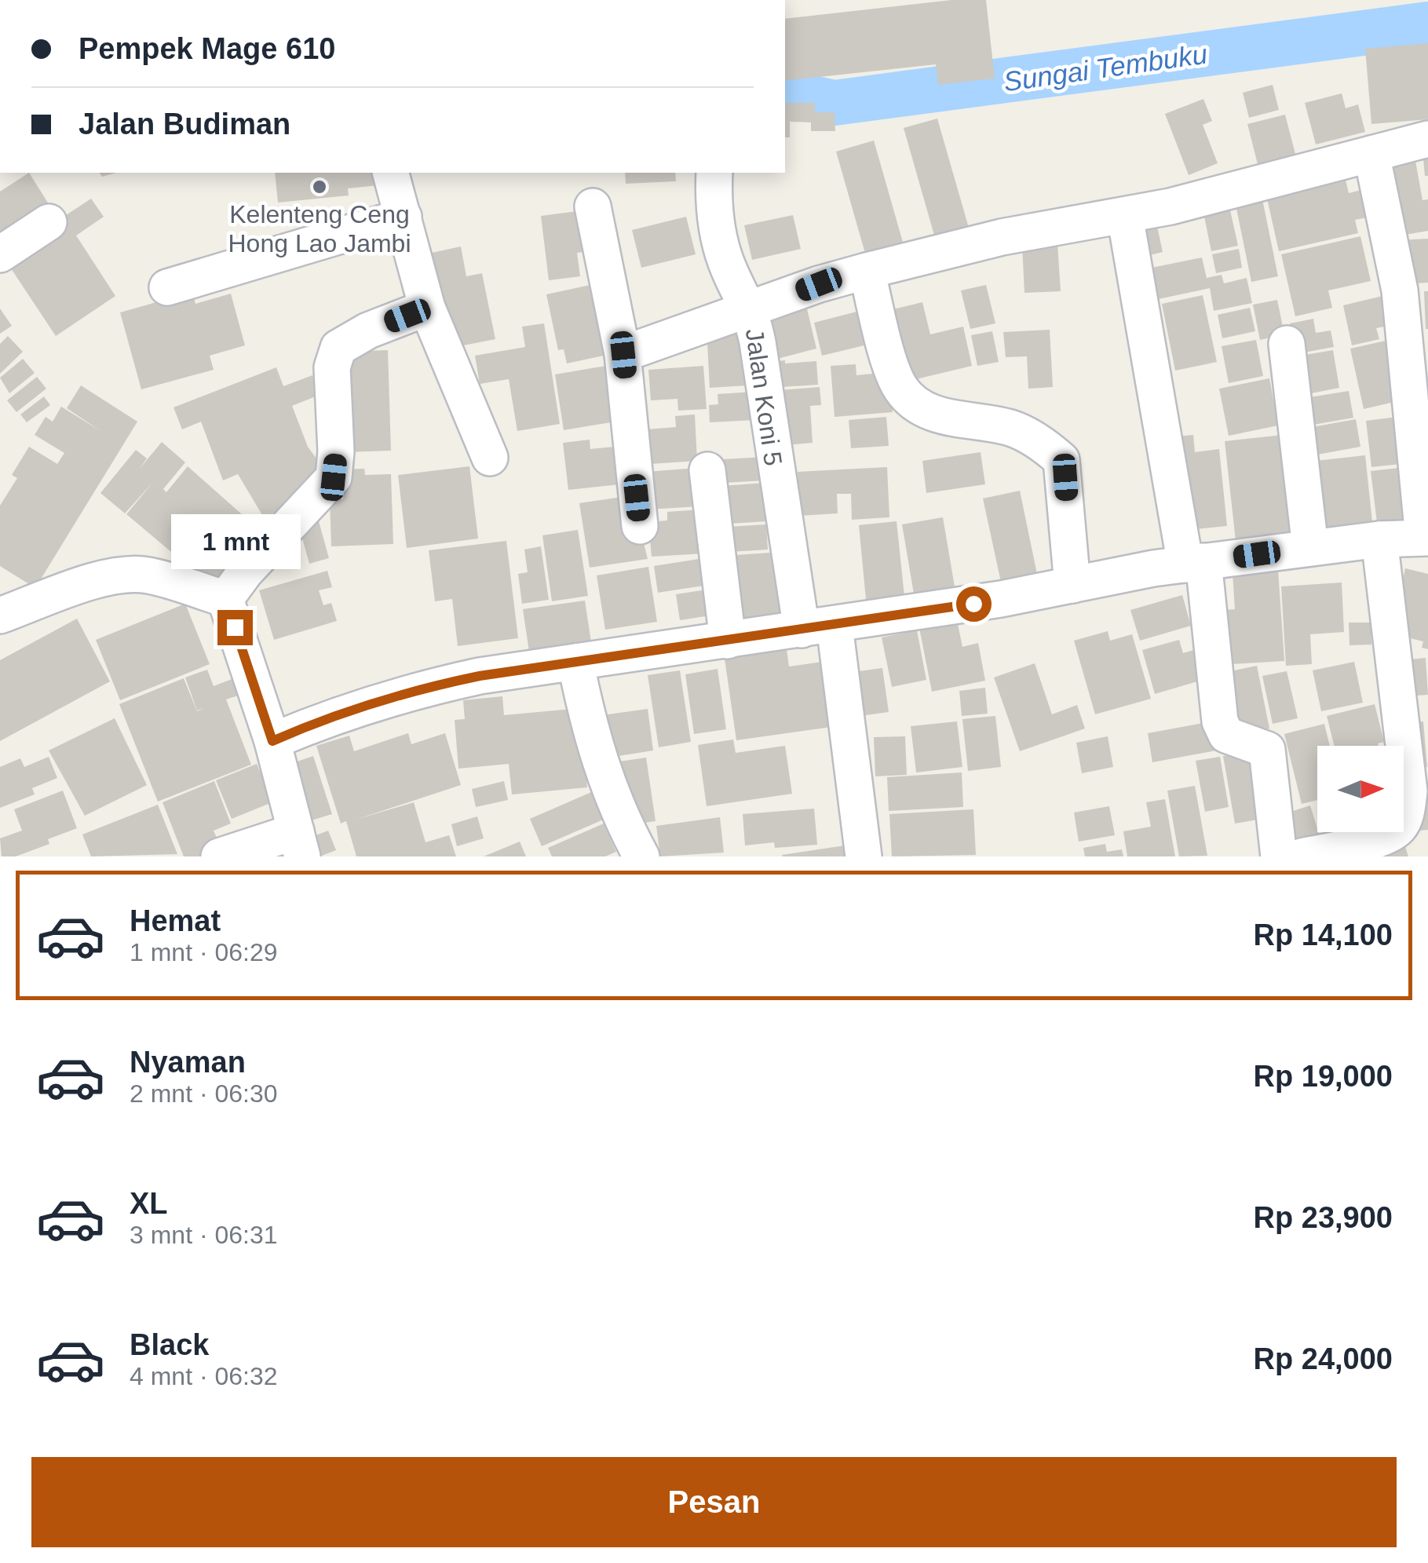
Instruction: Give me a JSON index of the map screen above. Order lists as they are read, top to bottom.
{
  "streets": {
    "street": ["Jalan Koni 5"]
  },
  "water": ["Sungai Tembuku"],
  "places": ["Kelenteng Ceng Hong Lao Jambi"],
  "north": "right",
  "page": {
    "banner": ["Pempek Mage 610", "Jalan Budiman"],
    "bubble": "1 mnt",
    "list": [
      {
        "name": "Hemat",
        "note": "1 mnt · 06:29",
        "value": "Rp 14,100"
      },
      {
        "name": "Nyaman",
        "note": "2 mnt · 06:30",
        "value": "Rp 19,000"
      },
      {
        "name": "XL",
        "note": "3 mnt · 06:31",
        "value": "Rp 23,900"
      },
      {
        "name": "Black",
        "note": "4 mnt · 06:32",
        "value": "Rp 24,000"
      }
    ],
    "buttons": "Pesan"
  }
}
